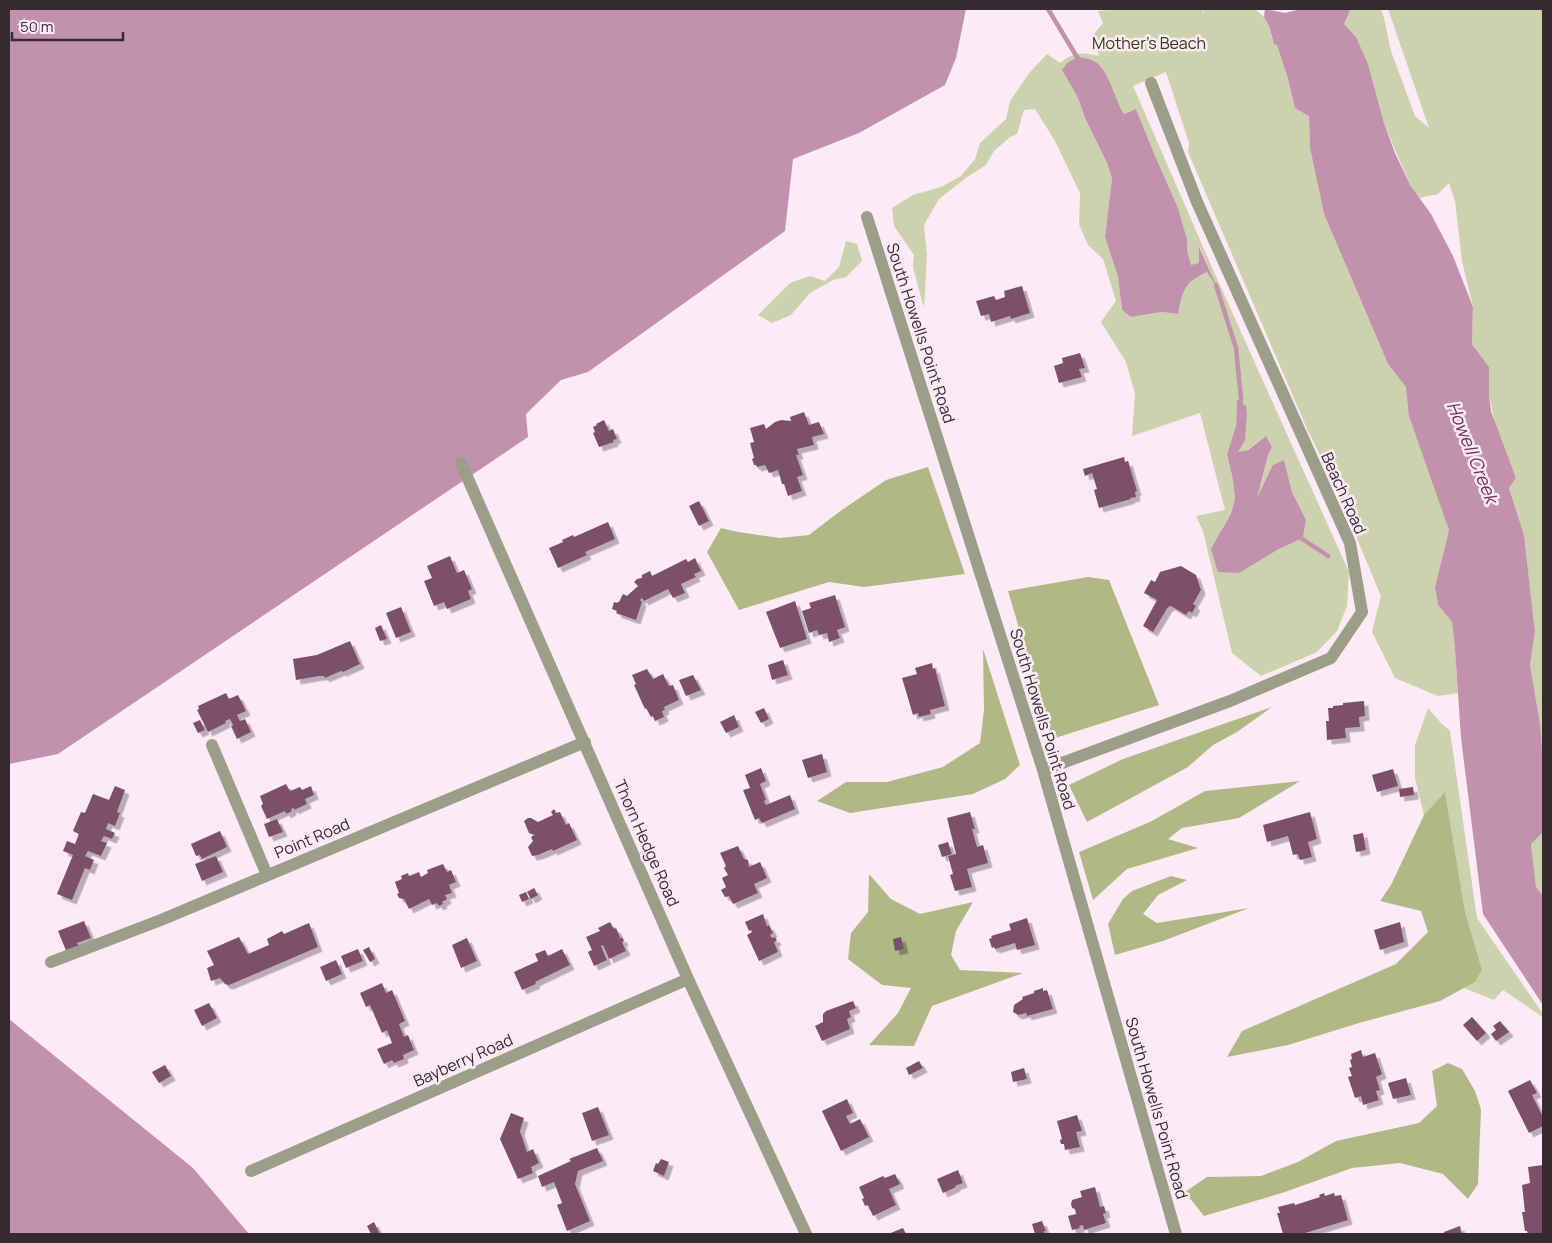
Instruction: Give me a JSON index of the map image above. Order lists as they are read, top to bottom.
{
  "streets": {
    "street": [
      "South Howells Point Road",
      "Beach Road",
      "Point Road",
      "Thorn Hedge Road",
      "Bayberry Road"
    ]
  },
  "crossings": [
    ["South Howells Point Road", "Beach Road"],
    ["Point Road", "Thorn Hedge Road"],
    ["Thorn Hedge Road", "Bayberry Road"]
  ],
  "water": ["Howell Creek"],
  "parks": ["Mother's Beach"],
  "scale_bar": "50 m"
}
